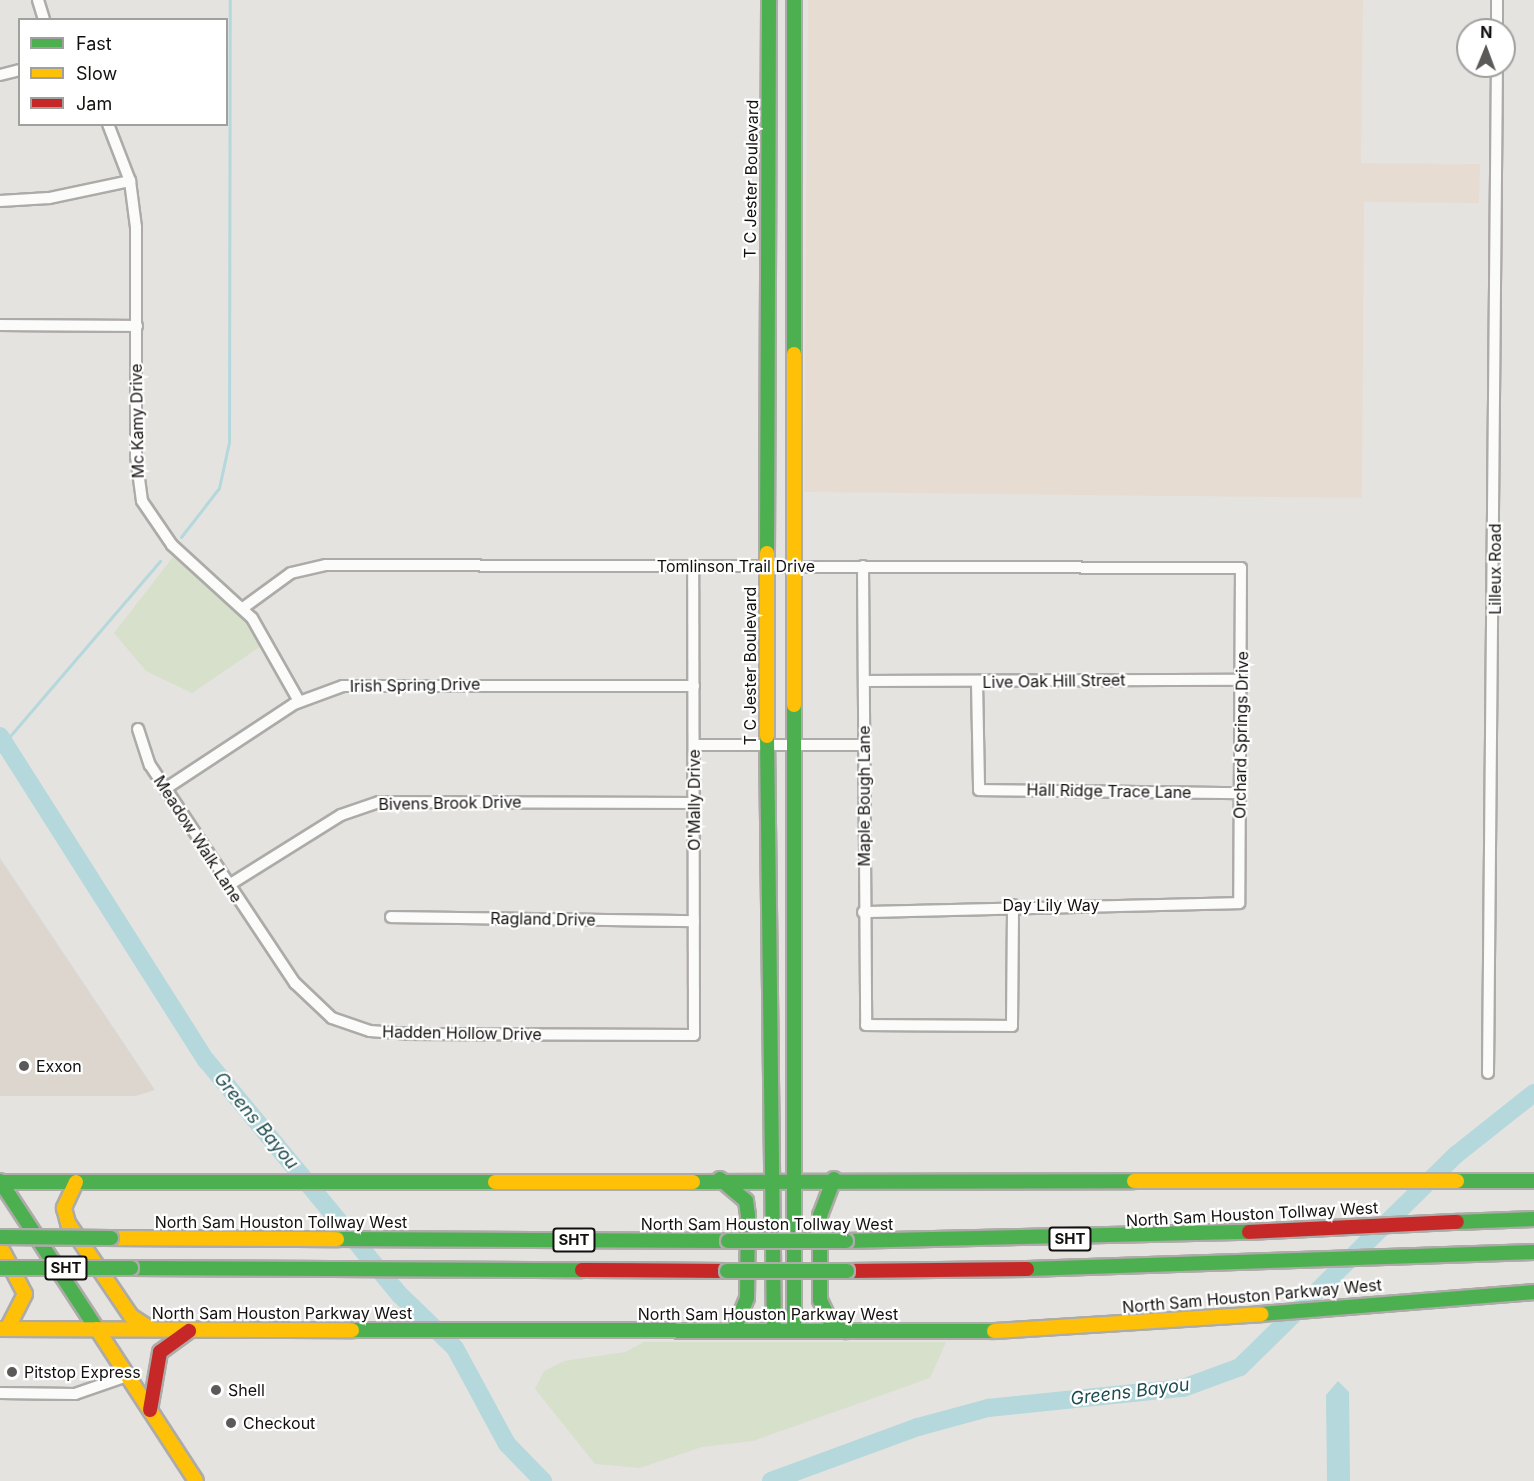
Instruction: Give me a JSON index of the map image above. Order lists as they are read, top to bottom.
{
  "streets": {
    "main road": [
      "T C Jester Boulevard",
      "North Sam Houston Tollway West",
      "SHT",
      "North Sam Houston Parkway West"
    ],
    "street": [
      "Mc Kamy Drive",
      "Tomlinson Trail Drive",
      "Lilleux Road",
      "Live Oak Hill Street",
      "Irish Spring Drive",
      "Orchard Springs Drive",
      "Hall Ridge Trace Lane",
      "Maple Bough Lane",
      "O'Mally Drive",
      "Bivens Brook Drive",
      "Meadow Walk Lane",
      "Day Lily Way",
      "Ragland Drive",
      "Hadden Hollow Drive"
    ]
  },
  "crossings": [
    ["T C Jester Boulevard", "Tomlinson Trail Drive"],
    ["T C Jester Boulevard", "North Sam Houston Parkway West"],
    ["Mc Kamy Drive", "Tomlinson Trail Drive"],
    ["Mc Kamy Drive", "Irish Spring Drive"],
    ["Tomlinson Trail Drive", "Orchard Springs Drive"],
    ["Tomlinson Trail Drive", "Maple Bough Lane"],
    ["Tomlinson Trail Drive", "O'Mally Drive"],
    ["Live Oak Hill Street", "Orchard Springs Drive"],
    ["Live Oak Hill Street", "Hall Ridge Trace Lane"],
    ["Live Oak Hill Street", "Maple Bough Lane"],
    ["Irish Spring Drive", "O'Mally Drive"],
    ["Irish Spring Drive", "Meadow Walk Lane"],
    ["Orchard Springs Drive", "Hall Ridge Trace Lane"],
    ["Orchard Springs Drive", "Day Lily Way"],
    ["Maple Bough Lane", "Day Lily Way"],
    ["O'Mally Drive", "Bivens Brook Drive"],
    ["O'Mally Drive", "Ragland Drive"],
    ["O'Mally Drive", "Hadden Hollow Drive"],
    ["Bivens Brook Drive", "Meadow Walk Lane"],
    ["Meadow Walk Lane", "Hadden Hollow Drive"]
  ],
  "water": ["Greens Bayou"],
  "places": [
    "Exxon",
    "Pitstop Express",
    "Shell",
    "Checkout"
  ],
  "legend": ["Fast", "Slow", "Jam"],
  "north": "top"
}
